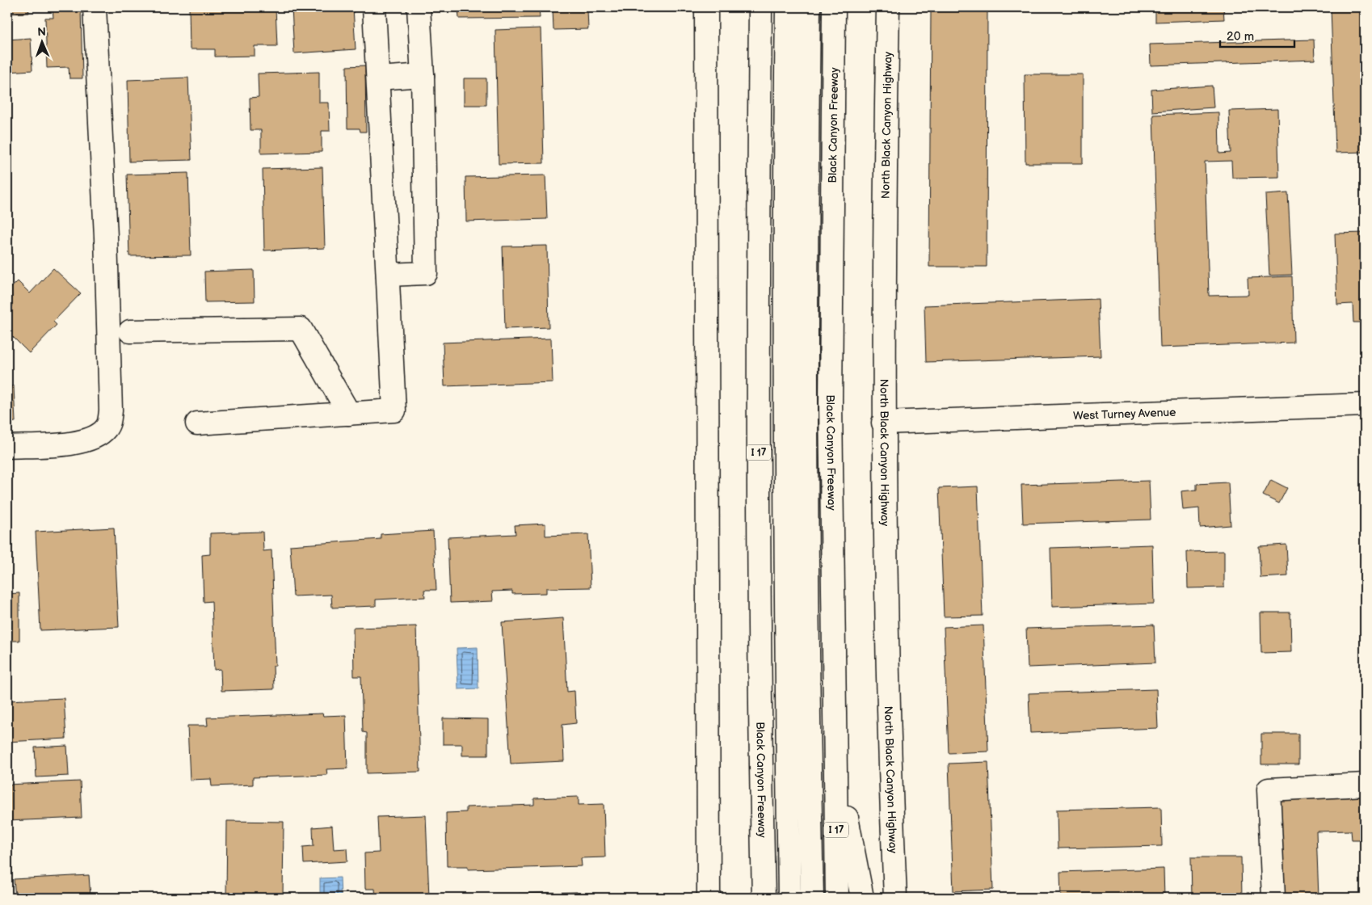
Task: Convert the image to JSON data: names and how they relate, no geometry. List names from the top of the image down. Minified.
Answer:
{"streets":{"main road":["Black Canyon Freeway","North Black Canyon Highway","West Turney Avenue","I 17"]},"crossings":[["North Black Canyon Highway","West Turney Avenue"]],"scale_bar":"20 m","north":"top"}
